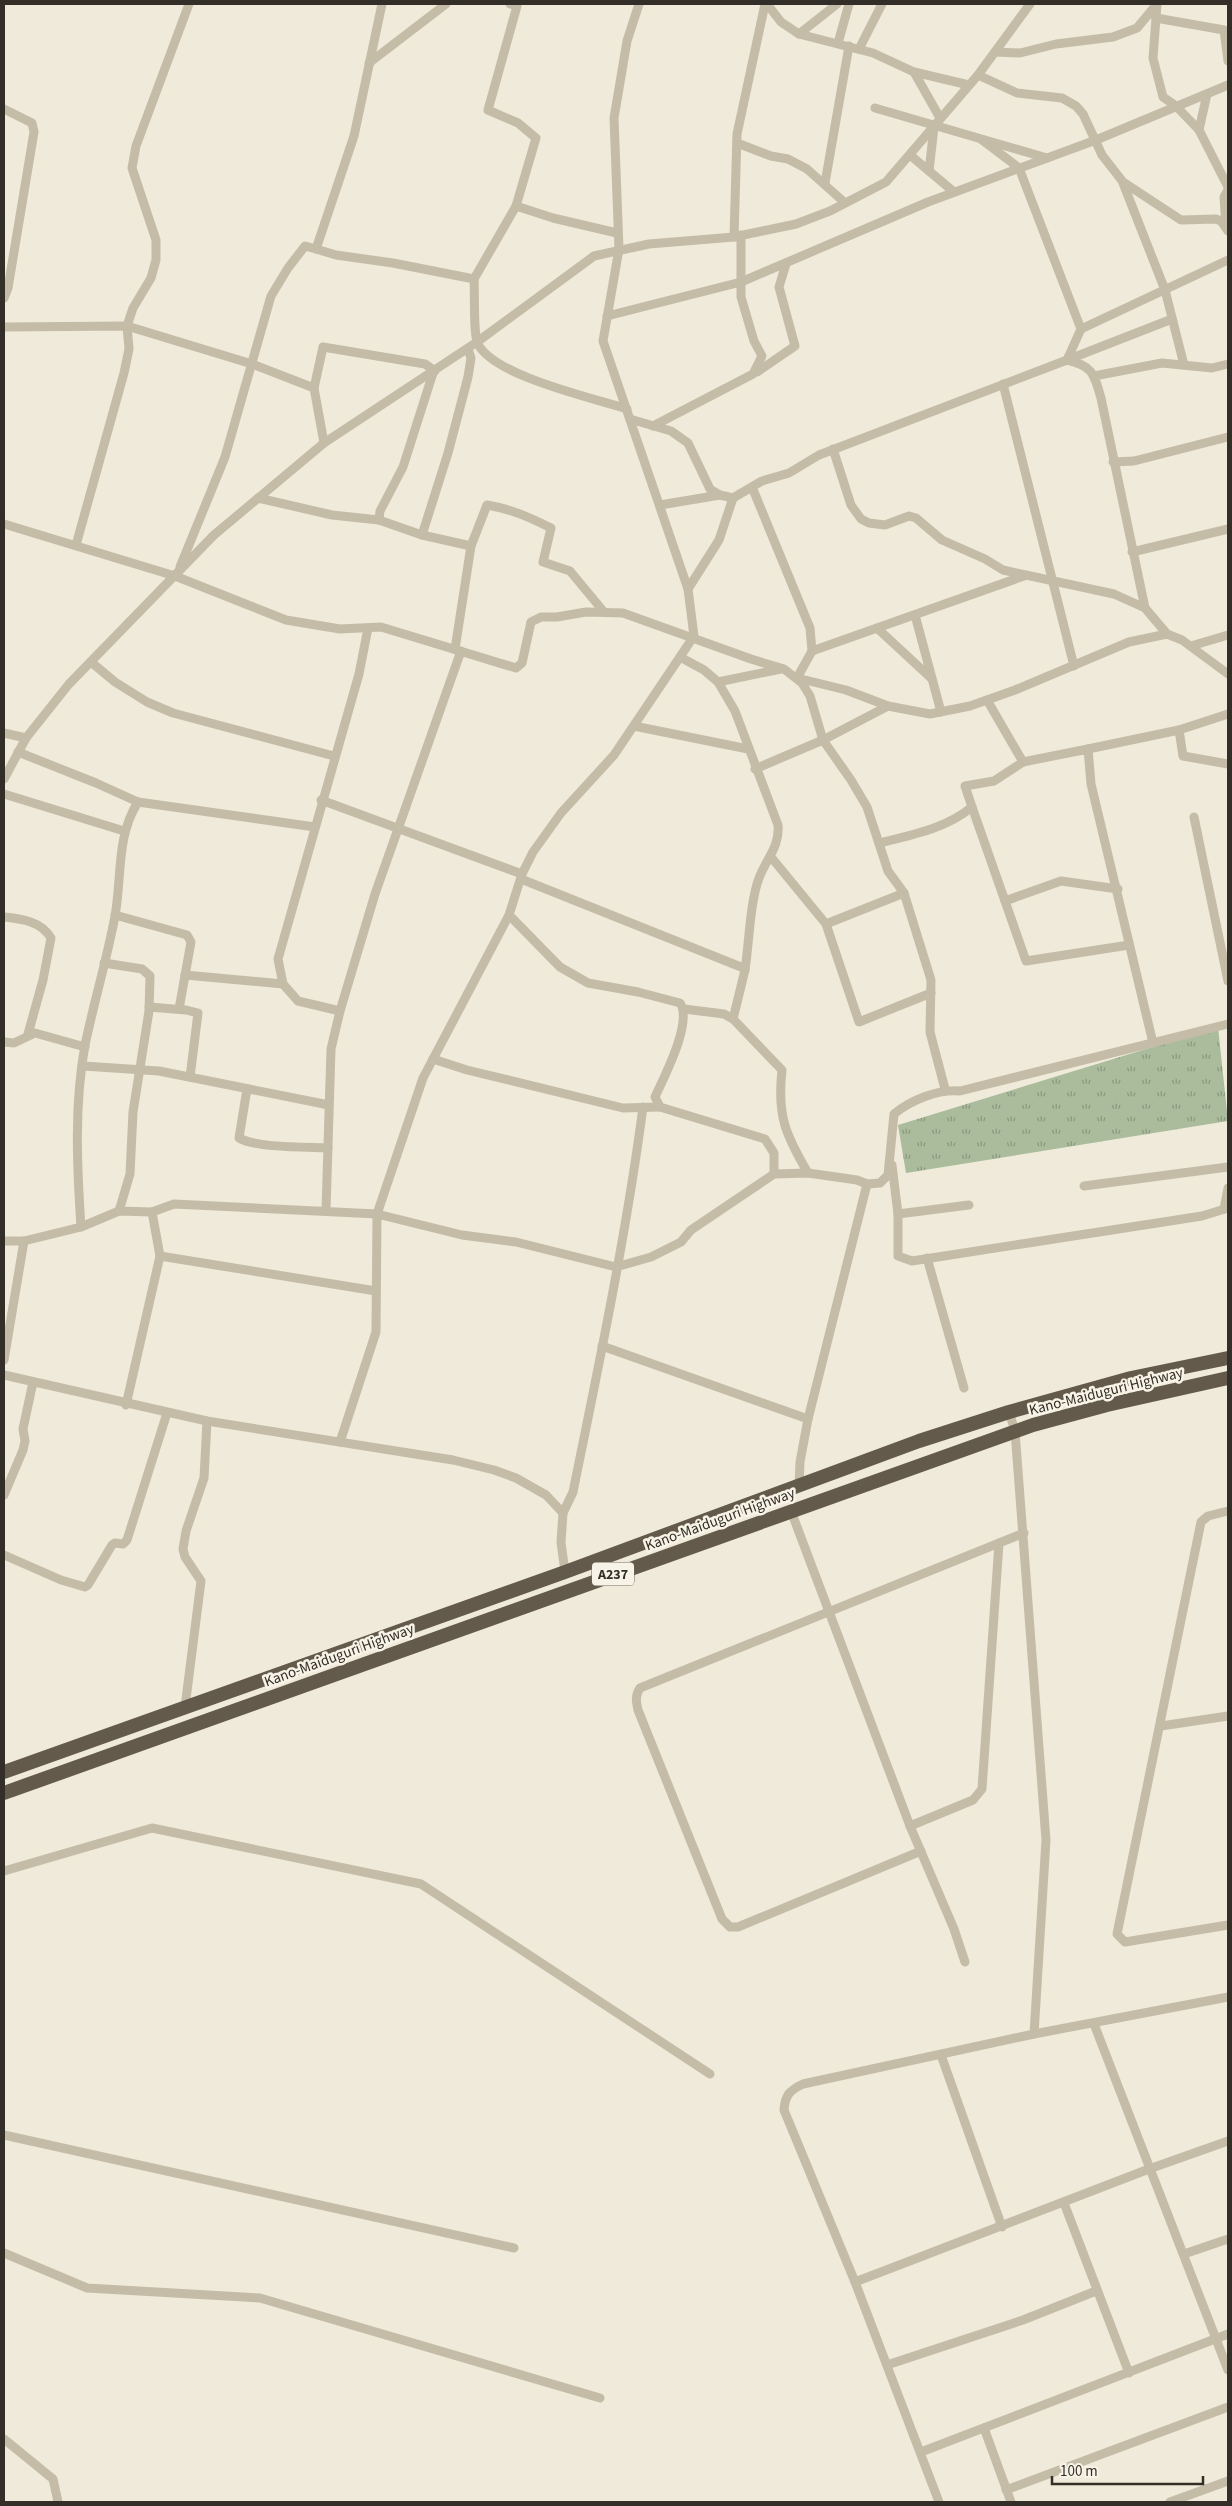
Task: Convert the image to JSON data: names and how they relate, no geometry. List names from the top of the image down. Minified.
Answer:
{"streets":{"highway":["Kano-Maiduguri Highway","A237"]},"scale_bar":"100 m"}
